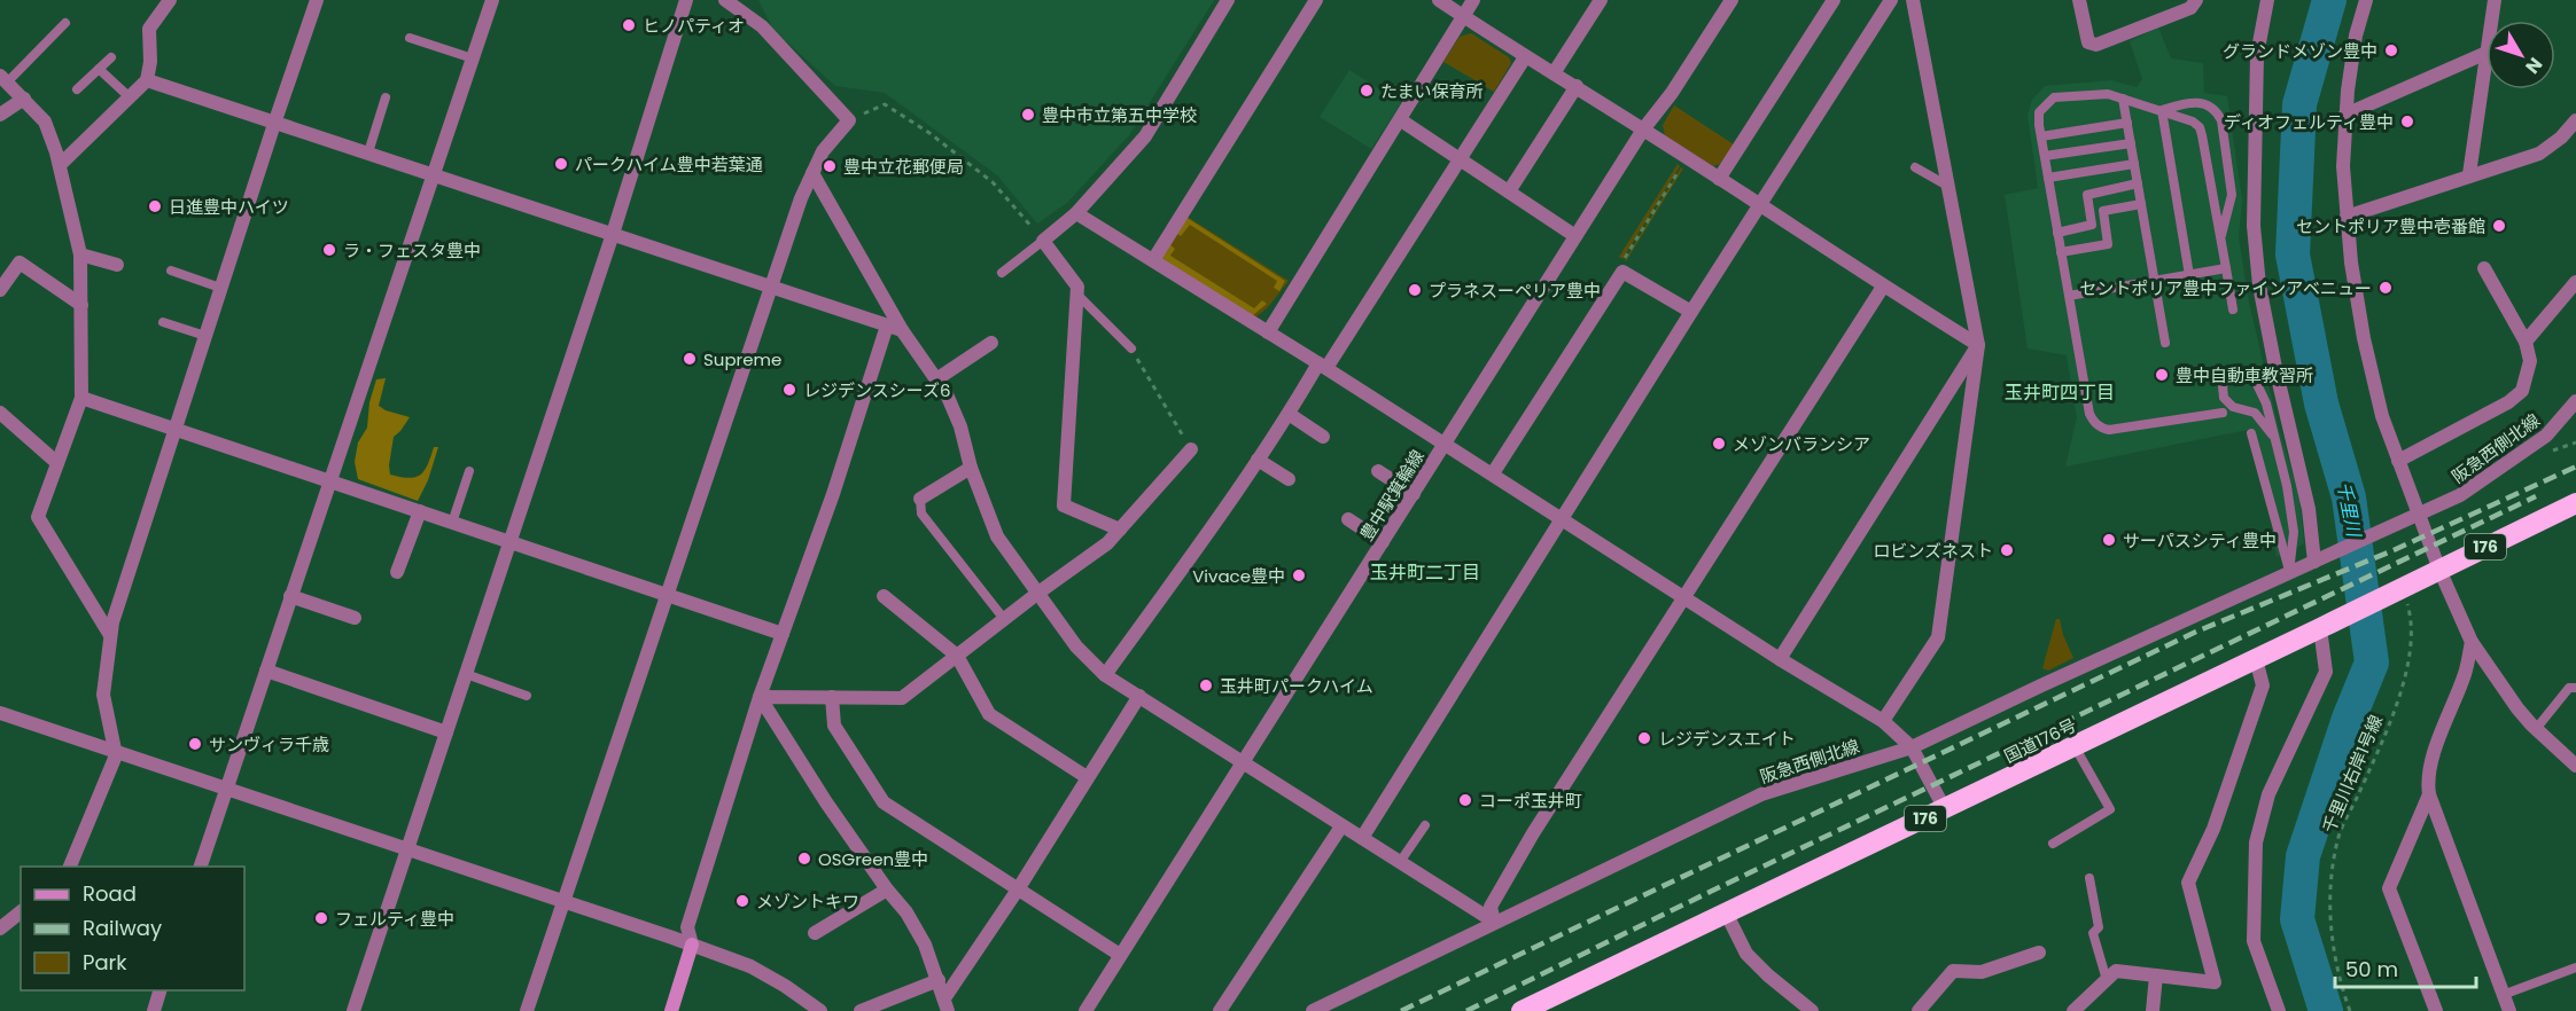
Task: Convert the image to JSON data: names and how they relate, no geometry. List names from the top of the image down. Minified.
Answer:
{"streets":{"highway":["176","国道176号"],"street":["阪急西側北線","豊中駅箕輪線"],"path":["千里川右岸1号線"]},"crossings":[["国道176号","千里川右岸1号線"]],"districts":["玉井町四丁目","玉井町二丁目"],"water":["千里川"],"places":["ヒノパティオ","グランドメゾン豊中","たまい保育所","豊中市立第五中学校","ディオフェルティ豊中","パークハイム豊中若葉通","豊中立花郵便局","日進豊中ハイツ","セントポリア豊中壱番館","ラ・フェスタ豊中","セントポリア豊中ファインアベニュー","プラネスーペリア豊中","Supreme","豊中自動車教習所","レジデンスシーズ6","メゾンバランシア","サーパスシティ豊中","ロビンズネスト","Vivace豊中","玉井町パークハイム","レジデンスエイト","サンヴィラ千歳","コーポ玉井町","OSGreen豊中","メゾントキワ","フェルティ豊中"],"legend":["Road","Railway","Park"],"scale_bar":"50 m","north":"bottom right"}
